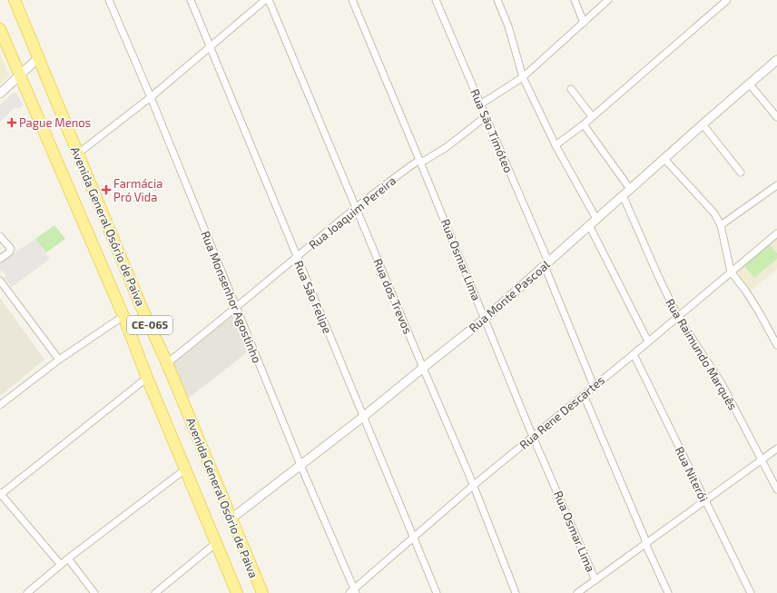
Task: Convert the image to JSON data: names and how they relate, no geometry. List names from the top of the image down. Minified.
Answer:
{"streets":{"main road":["Avenida General Osório de Paiva","CE-065"],"street":["Rua São Timóteo","Rua Joaquim Pereira","Rua Osmar Lima","Rua dos Trevos","Rua Monte Pascoal","Rua Monsenhor Agostinho","Rua São Felipe","Rua Raimundo Marquês","Rua Rene Descartes","Rua Niterói"]},"crossings":[["Rua São Timóteo","Rua Joaquim Pereira"],["Rua São Timóteo","Rua Monte Pascoal"],["Rua São Timóteo","Rua Rene Descartes"],["Rua Joaquim Pereira","Avenida General Osório de Paiva"],["Rua Joaquim Pereira","Rua Osmar Lima"],["Rua Joaquim Pereira","Rua dos Trevos"],["Rua Joaquim Pereira","Rua Monsenhor Agostinho"],["Rua Joaquim Pereira","Rua São Felipe"],["Avenida General Osório de Paiva","Rua Monte Pascoal"],["Rua Osmar Lima","Rua Monte Pascoal"],["Rua Osmar Lima","Rua Rene Descartes"],["Rua dos Trevos","Rua Monte Pascoal"],["Rua dos Trevos","Rua Rene Descartes"],["Rua Monte Pascoal","Rua Monsenhor Agostinho"],["Rua Monte Pascoal","Rua São Felipe"],["Rua Monte Pascoal","Rua Raimundo Marquês"],["Rua Monsenhor Agostinho","Rua Rene Descartes"],["Rua São Felipe","Rua Rene Descartes"],["Rua Raimundo Marquês","Rua Rene Descartes"],["Rua Rene Descartes","Rua Niterói"]],"places":{"health":["Pague Menos","Farmácia Pró Vida"]}}
